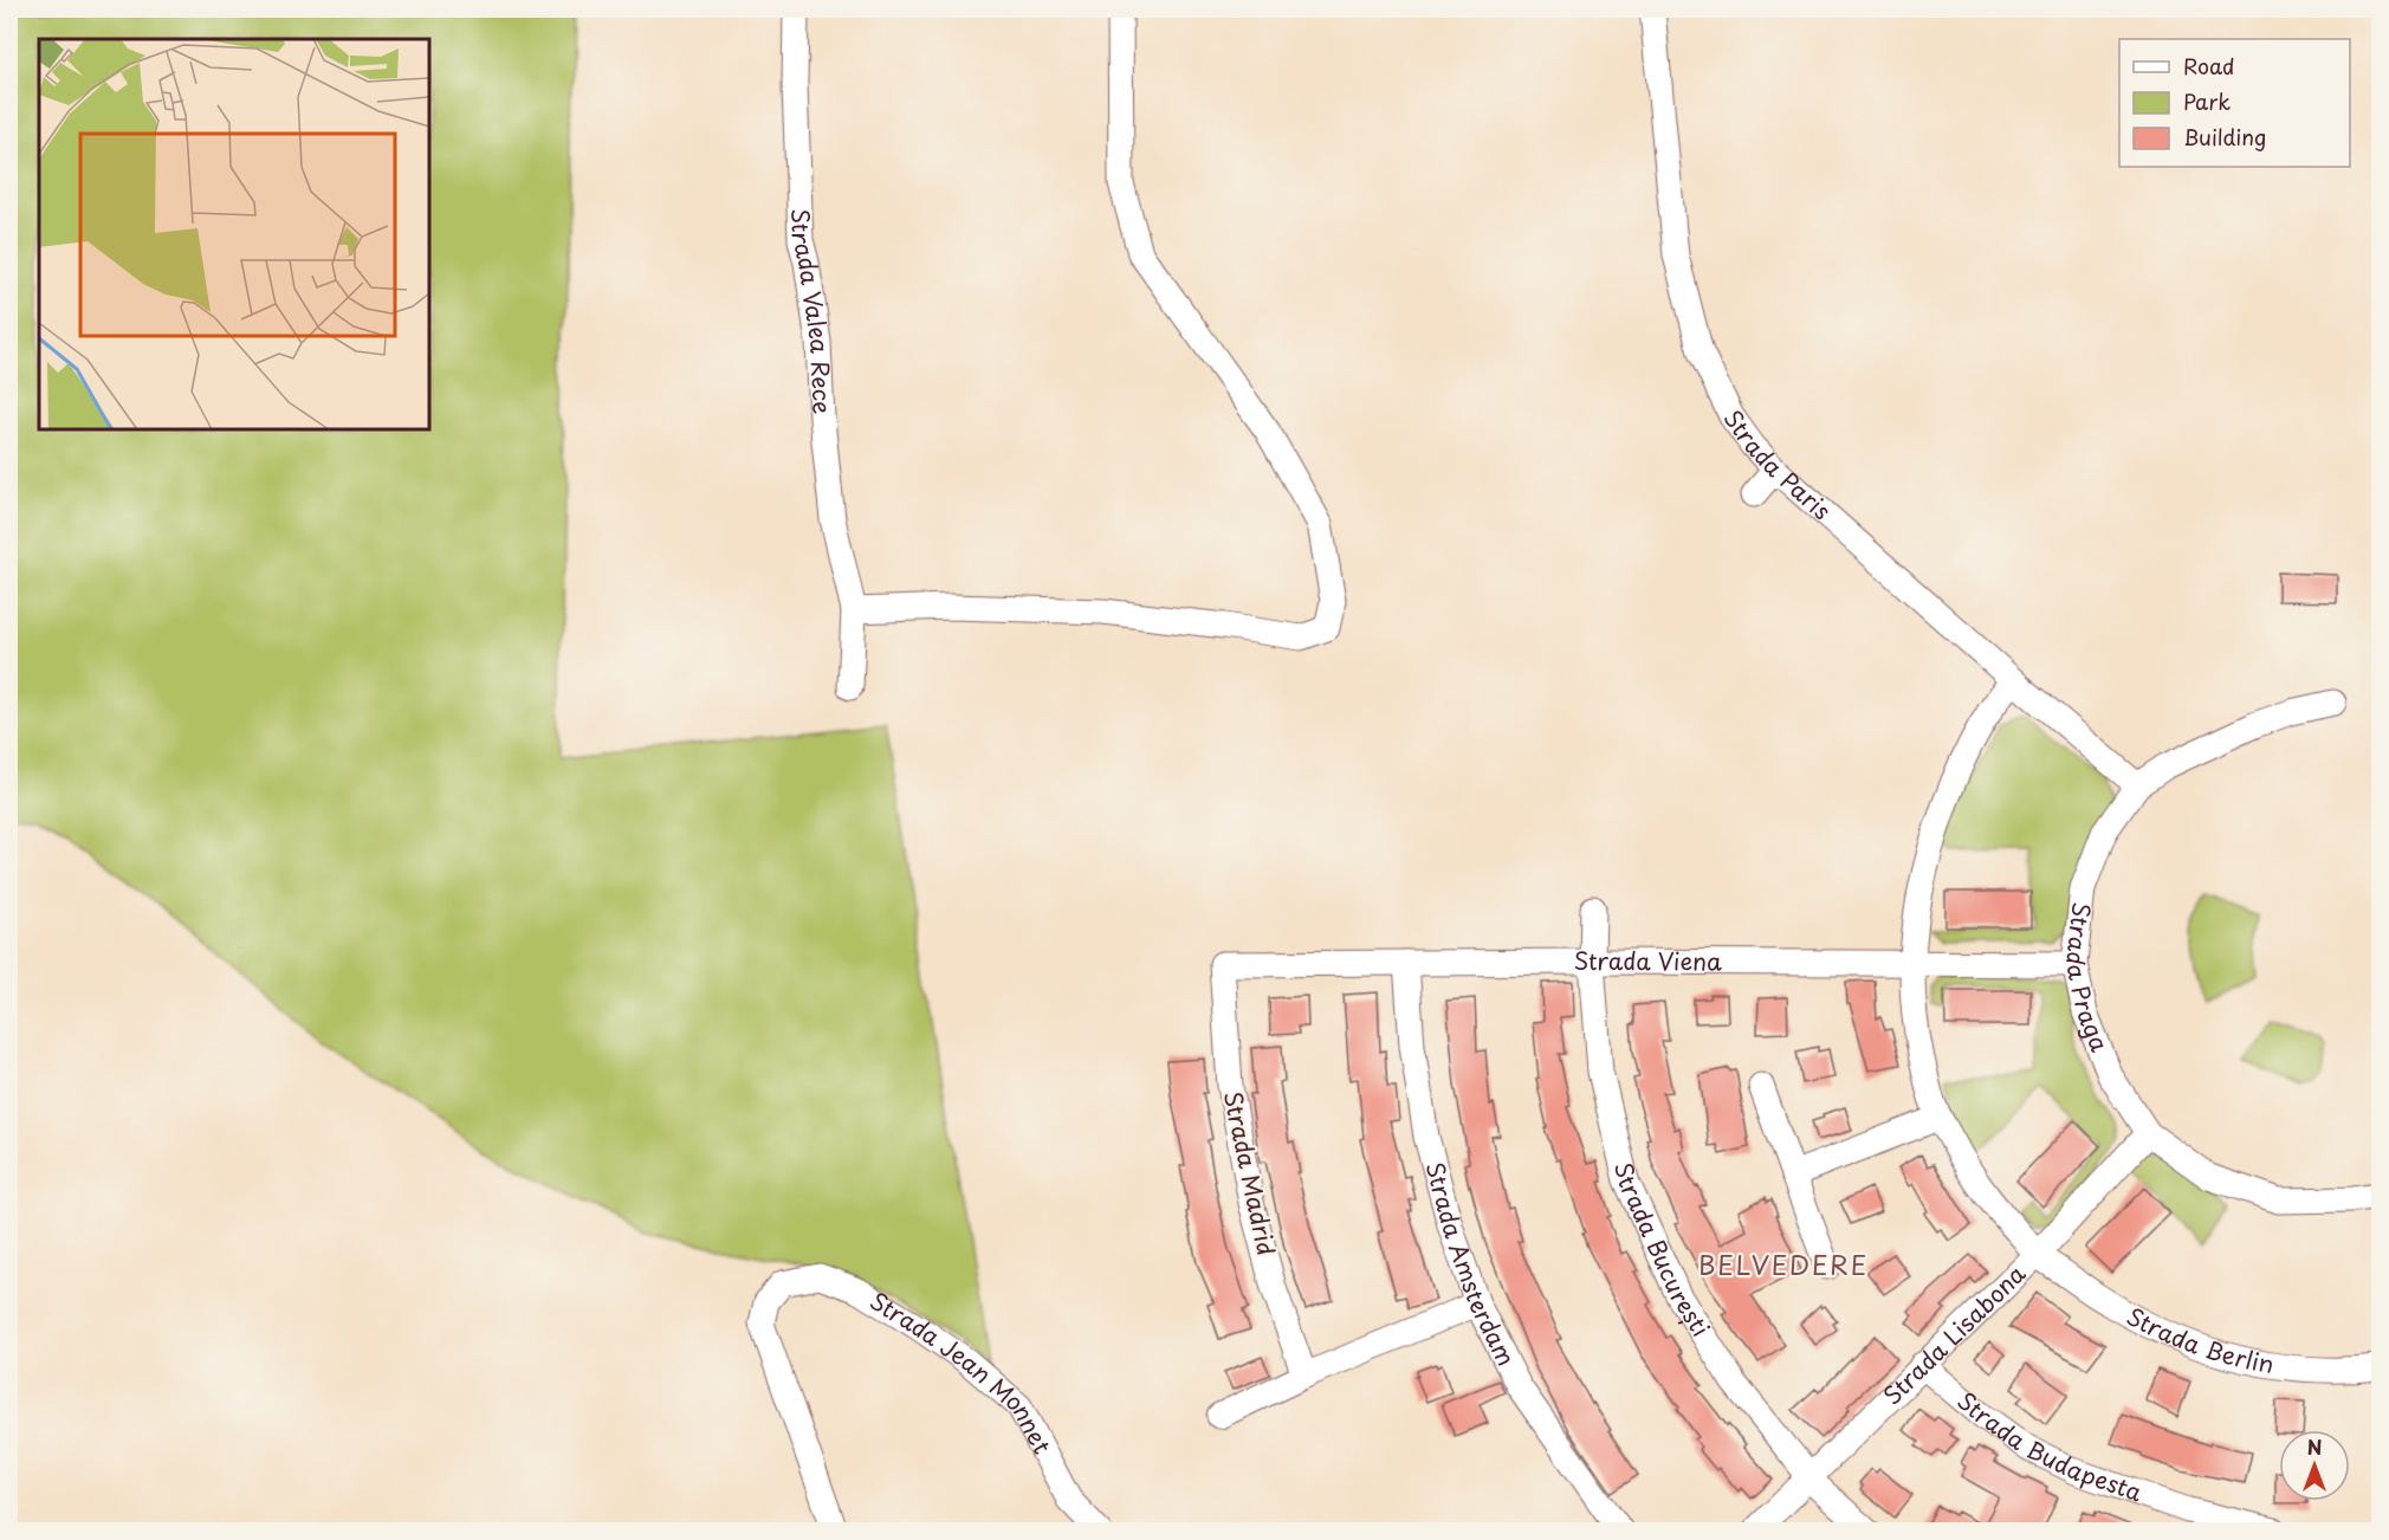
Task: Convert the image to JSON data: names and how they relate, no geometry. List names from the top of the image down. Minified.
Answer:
{"streets":{"street":["Strada Valea Rece","Strada Paris","Strada Viena","Strada Praga","Strada Madrid","Strada București","Strada Amsterdam","Strada Lisabona","Strada Berlin","Strada Jean Monnet","Strada Budapesta"]},"crossings":[["Strada Paris","Strada Praga"],["Strada Viena","Strada Praga"],["Strada Viena","Strada Madrid"],["Strada Viena","Strada București"],["Strada Viena","Strada Amsterdam"],["Strada Viena","Strada Berlin"],["Strada Praga","Strada Lisabona"],["Strada București","Strada Lisabona"],["Strada Lisabona","Strada Berlin"],["Strada Lisabona","Strada Budapesta"]],"districts":["BELVEDERE"],"legend":["Road","Park","Building"],"north":"top"}
